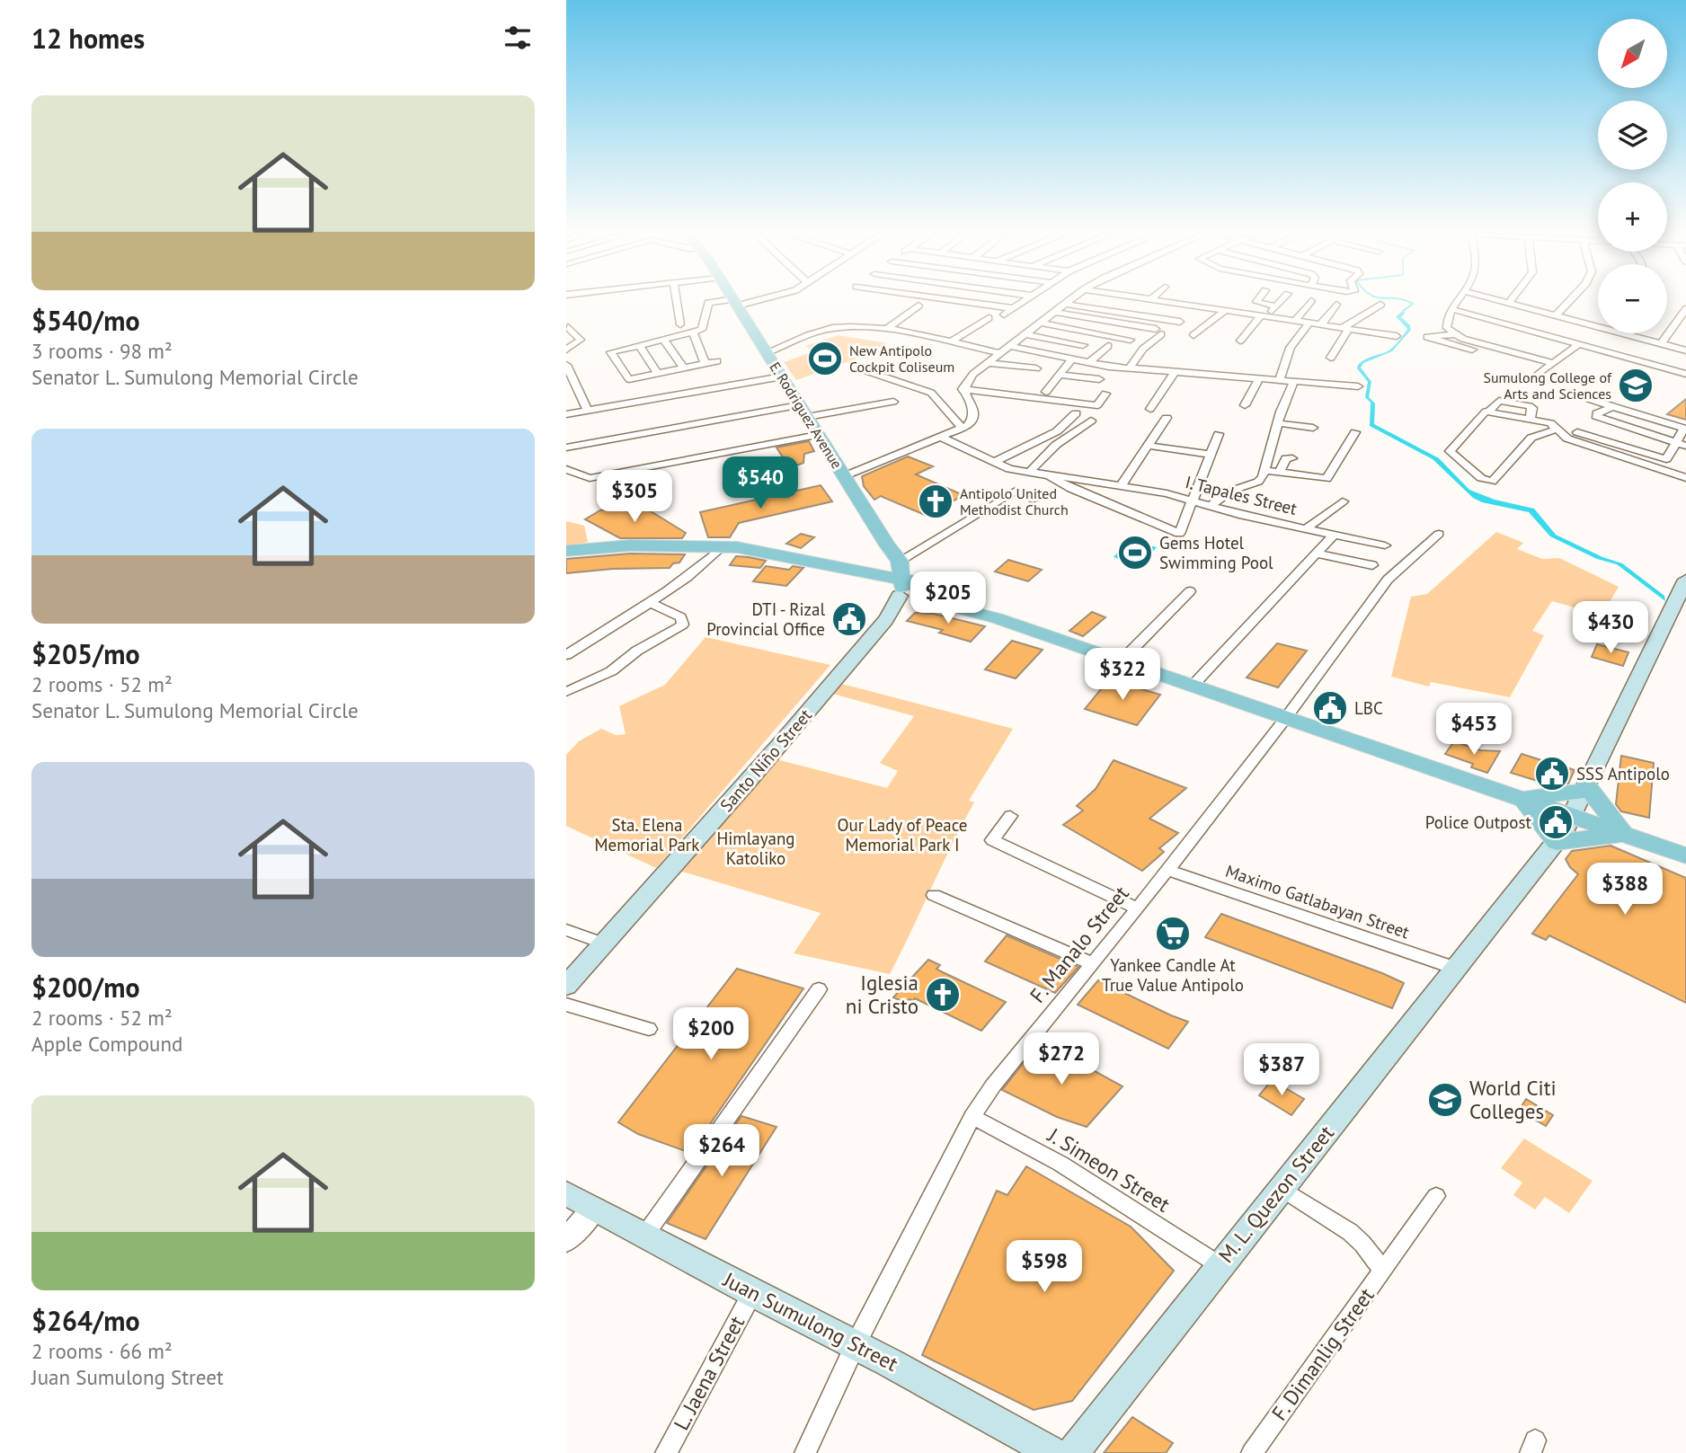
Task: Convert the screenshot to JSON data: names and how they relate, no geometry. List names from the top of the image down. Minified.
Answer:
{"streets":{"main road":["E. Rodriguez Avenue","Santo Niño Street","M. L. Quezon Street","Juan Sumulong Street"],"street":["I. Tapales Street","Maximo Gatlabayan Street","F. Manalo Street","J. Simeon Street","F. Dimanlig Street","L. Jaena Street"]},"crossings":[["E. Rodriguez Avenue","Santo Niño Street"],["Maximo Gatlabayan Street","F. Manalo Street"],["Maximo Gatlabayan Street","M. L. Quezon Street"],["F. Manalo Street","J. Simeon Street"],["F. Manalo Street","Juan Sumulong Street"],["J. Simeon Street","M. L. Quezon Street"],["M. L. Quezon Street","F. Dimanlig Street"],["Juan Sumulong Street","L. Jaena Street"]],"parks":["Sta. Elena Memorial Park","Our Lady of Peace Memorial Park I","Himlayang Katoliko"],"places":{"sports":["New Antipolo Cockpit Coliseum","Gems Hotel Swimming Pool"],"school or university":["Sumulong College of Arts and Sciences","World Citi Colleges"],"church":["Antipolo United Methodist Church","Iglesia ni Cristo"],"public building":["DTI - Rizal Provincial Office","LBC","SSS Antipolo","Police Outpost"],"supermarket":["Yankee Candle At True Value Antipolo"]},"north":"bottom left","page":{"heading":"12 homes","map_buttons":["+","−"],"list":[{"name":"$540/mo","note":"3 rooms · 98 m² · Senator L. Sumulong Memorial Circle"},{"name":"$205/mo","note":"2 rooms · 52 m² · Senator L. Sumulong Memorial Circle"},{"name":"$200/mo","note":"2 rooms · 52 m² · Apple Compound"},{"name":"$264/mo","note":"2 rooms · 66 m² · Juan Sumulong Street"}],"price":["$540","$305","$205","$430","$322","$453","$388","$200","$272","$387","$264","$598"]}}
